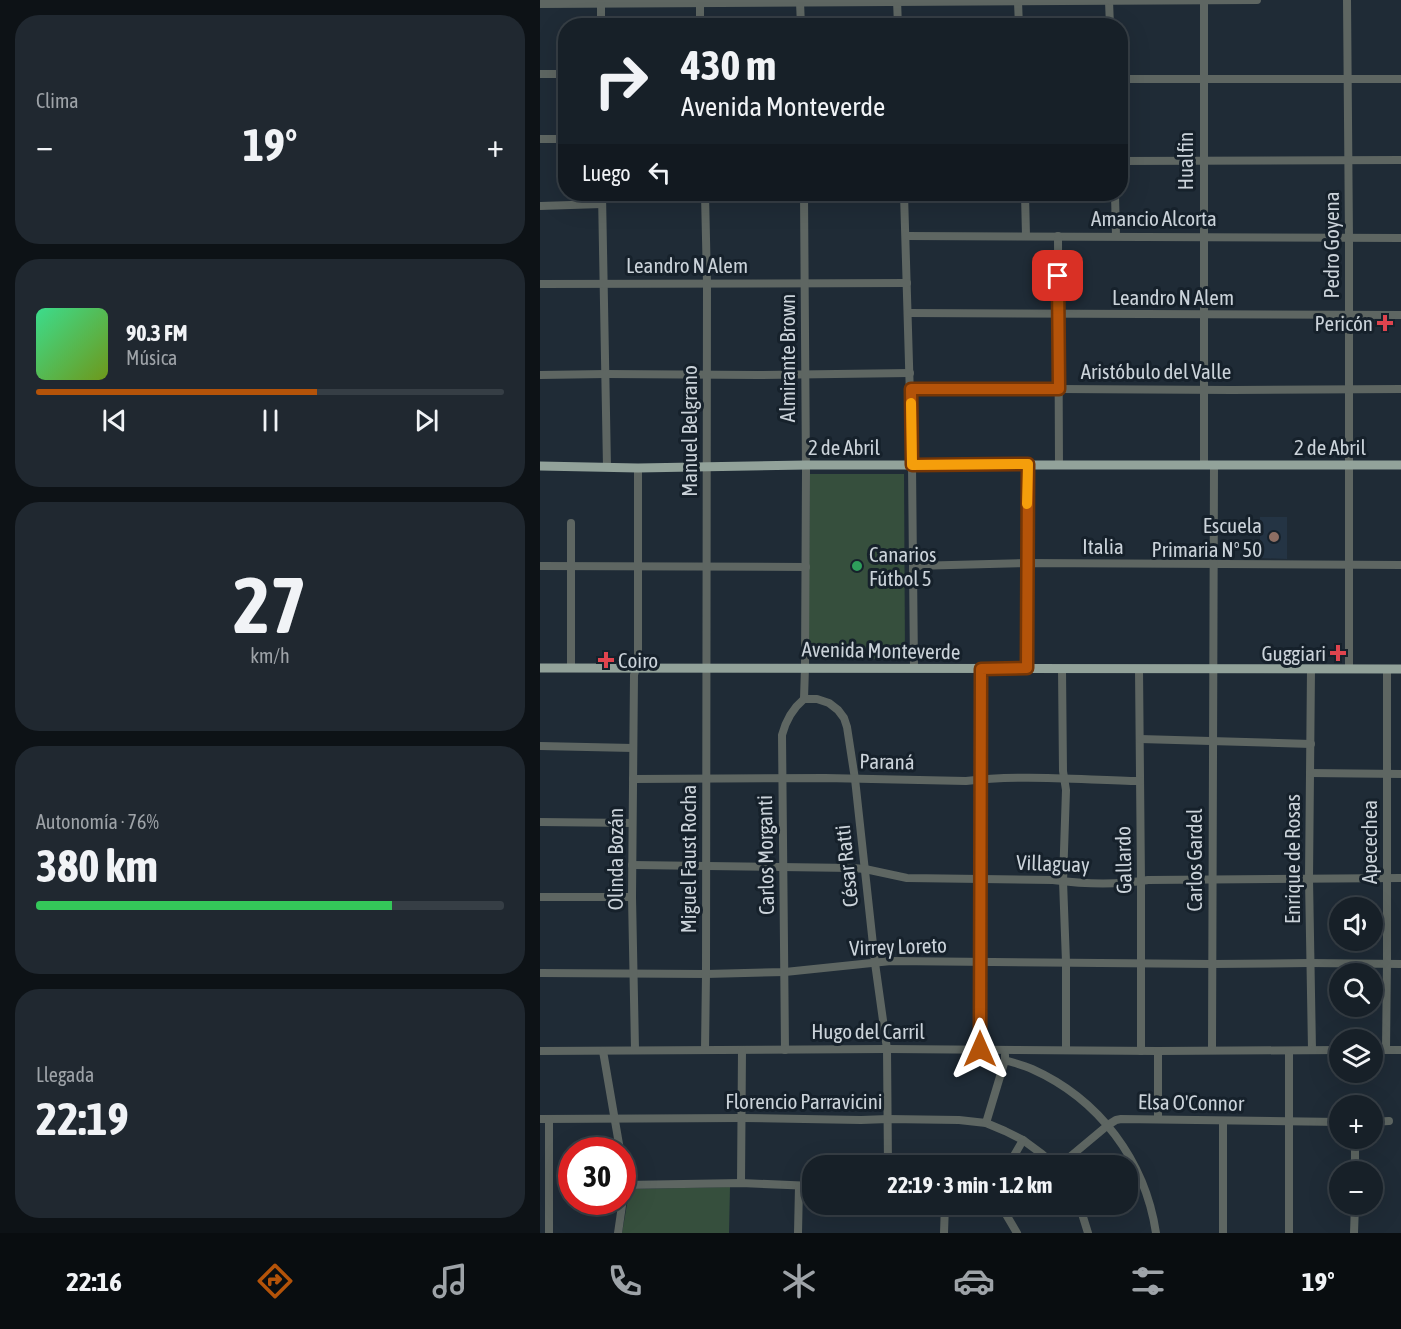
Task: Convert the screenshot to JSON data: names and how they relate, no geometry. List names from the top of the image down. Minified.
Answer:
{"streets":{"main road":["2 de Abril","Avenida Monteverde"],"street":["Hualfin","Amancio Alcorta","Pedro Goyena","Leandro N Alem","Almirante Brown","Aristóbulo del Valle","Manuel Belgrano","Italia","Paraná","Apecechea","Carlos Morganti","Olinda Bozán","Miguel Faust Rocha","Enrique de Rosas","Gallardo","Carlos Gardel","Villaguay","César Ratti","Virrey Loreto","Hugo del Carril","Florencio Parravicini","Elsa O'Connor"]},"crossings":[["Hualfin","Amancio Alcorta"],["Hualfin","Leandro N Alem"],["Hualfin","Aristóbulo del Valle"],["Hualfin","2 de Abril"],["Amancio Alcorta","Pedro Goyena"],["Pedro Goyena","Leandro N Alem"],["Pedro Goyena","Aristóbulo del Valle"],["Pedro Goyena","2 de Abril"],["Pedro Goyena","Italia"],["Pedro Goyena","Avenida Monteverde"],["Leandro N Alem","Almirante Brown"],["Leandro N Alem","Manuel Belgrano"],["Almirante Brown","2 de Abril"],["Almirante Brown","Avenida Monteverde"],["Manuel Belgrano","2 de Abril"],["Manuel Belgrano","Avenida Monteverde"],["Manuel Belgrano","Miguel Faust Rocha"],["2 de Abril","Olinda Bozán"],["Avenida Monteverde","Apecechea"],["Avenida Monteverde","Olinda Bozán"],["Avenida Monteverde","Miguel Faust Rocha"],["Avenida Monteverde","Enrique de Rosas"],["Avenida Monteverde","Gallardo"],["Avenida Monteverde","Carlos Gardel"],["Paraná","Carlos Morganti"],["Paraná","Olinda Bozán"],["Paraná","Miguel Faust Rocha"],["Paraná","Gallardo"],["Paraná","César Ratti"],["Apecechea","Villaguay"],["Apecechea","Virrey Loreto"],["Carlos Morganti","Villaguay"],["Carlos Morganti","César Ratti"],["Carlos Morganti","Virrey Loreto"],["Carlos Morganti","Hugo del Carril"],["Olinda Bozán","Villaguay"],["Olinda Bozán","Virrey Loreto"],["Olinda Bozán","Hugo del Carril"],["Miguel Faust Rocha","Villaguay"],["Miguel Faust Rocha","Virrey Loreto"],["Miguel Faust Rocha","Hugo del Carril"],["Enrique de Rosas","Villaguay"],["Enrique de Rosas","Virrey Loreto"],["Enrique de Rosas","Hugo del Carril"],["Gallardo","Villaguay"],["Gallardo","Virrey Loreto"],["Gallardo","Hugo del Carril"],["Carlos Gardel","Villaguay"],["Carlos Gardel","Virrey Loreto"],["Carlos Gardel","Hugo del Carril"],["Villaguay","César Ratti"],["César Ratti","Virrey Loreto"],["César Ratti","Hugo del Carril"],["César Ratti","Florencio Parravicini"]],"places":{"health":["Pericón","Guggiari","Coiro"],"other":["Escuela Primaria Nº 50","Canarios Fútbol 5"]},"page":{"tile":["Clima",["27","km/h"],["Autonomía · 76%","380 km"],["Llegada","22:19"]],"turn":["430 m","Avenida Monteverde"],"heat":["−","19°","+"],"then":"Luego","song":["90.3 FM","Música"],"map_buttons":["+","−"],"limit":"30","trip":"22:19 · 3 min · 1.2 km","tabs":["22:16","19°"]}}
